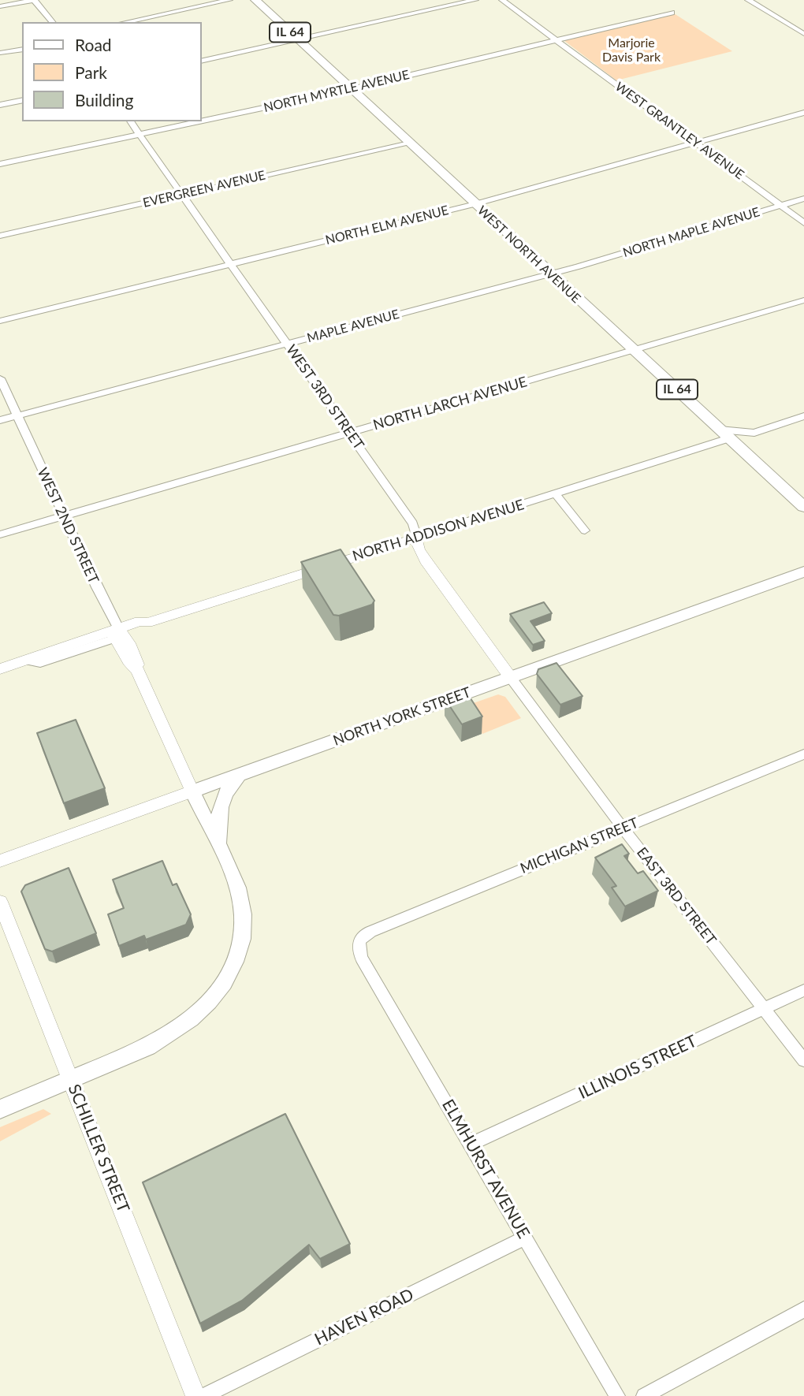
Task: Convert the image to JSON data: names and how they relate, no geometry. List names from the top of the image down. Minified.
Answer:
{"streets":{"main road":["IL 64","WEST NORTH AVENUE","NORTH YORK STREET"],"street":["NORTH MYRTLE AVENUE","WEST GRANTLEY AVENUE","EVERGREEN AVENUE","NORTH ELM AVENUE","NORTH MAPLE AVENUE","MAPLE AVENUE","WEST 3RD STREET","NORTH LARCH AVENUE","WEST 2ND STREET","NORTH ADDISON AVENUE","MICHIGAN STREET","EAST 3RD STREET","ILLINOIS STREET","SCHILLER STREET","ELMHURST AVENUE","HAVEN ROAD"]},"crossings":[["NORTH MYRTLE AVENUE","WEST GRANTLEY AVENUE"],["NORTH MYRTLE AVENUE","WEST NORTH AVENUE"],["NORTH MYRTLE AVENUE","WEST 3RD STREET"],["WEST GRANTLEY AVENUE","NORTH ELM AVENUE"],["WEST GRANTLEY AVENUE","NORTH MAPLE AVENUE"],["EVERGREEN AVENUE","WEST NORTH AVENUE"],["EVERGREEN AVENUE","WEST 3RD STREET"],["NORTH ELM AVENUE","WEST NORTH AVENUE"],["NORTH ELM AVENUE","WEST 3RD STREET"],["NORTH MAPLE AVENUE","MAPLE AVENUE"],["WEST NORTH AVENUE","MAPLE AVENUE"],["WEST NORTH AVENUE","NORTH LARCH AVENUE"],["WEST NORTH AVENUE","NORTH ADDISON AVENUE"],["MAPLE AVENUE","WEST 3RD STREET"],["MAPLE AVENUE","WEST 2ND STREET"],["WEST 3RD STREET","NORTH LARCH AVENUE"],["WEST 3RD STREET","NORTH ADDISON AVENUE"],["WEST 3RD STREET","NORTH YORK STREET"],["WEST 3RD STREET","EAST 3RD STREET"],["NORTH LARCH AVENUE","WEST 2ND STREET"],["WEST 2ND STREET","NORTH ADDISON AVENUE"],["WEST 2ND STREET","NORTH YORK STREET"],["NORTH YORK STREET","EAST 3RD STREET"],["MICHIGAN STREET","EAST 3RD STREET"],["MICHIGAN STREET","ELMHURST AVENUE"],["EAST 3RD STREET","ILLINOIS STREET"],["ILLINOIS STREET","ELMHURST AVENUE"],["ELMHURST AVENUE","HAVEN ROAD"]],"parks":["Marjorie Davis Park"],"legend":["Road","Park","Building"]}
